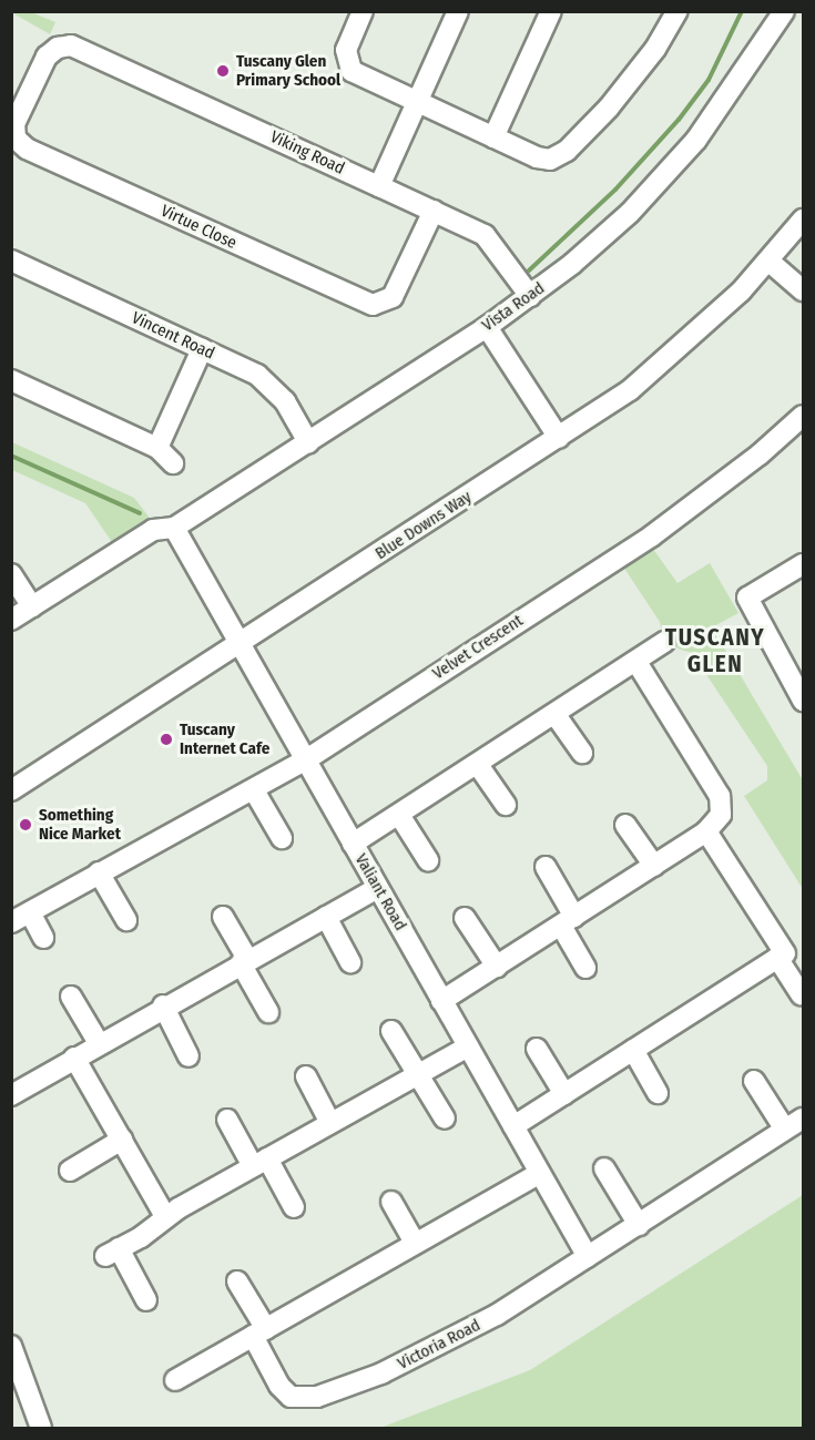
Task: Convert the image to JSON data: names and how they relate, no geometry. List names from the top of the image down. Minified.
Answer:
{"streets":{"street":["Viking Road","Virtue Close","Vista Road","Vincent Road","Blue Downs Way","Velvet Crescent","Valiant Road","Victoria Road"]},"crossings":[["Viking Road","Virtue Close"],["Viking Road","Vista Road"],["Vista Road","Vincent Road"],["Vista Road","Valiant Road"],["Blue Downs Way","Valiant Road"],["Velvet Crescent","Valiant Road"],["Valiant Road","Victoria Road"]],"districts":["TUSCANY GLEN"],"places":["Tuscany Glen Primary School","Tuscany Internet Cafe","Something Nice Market"]}
